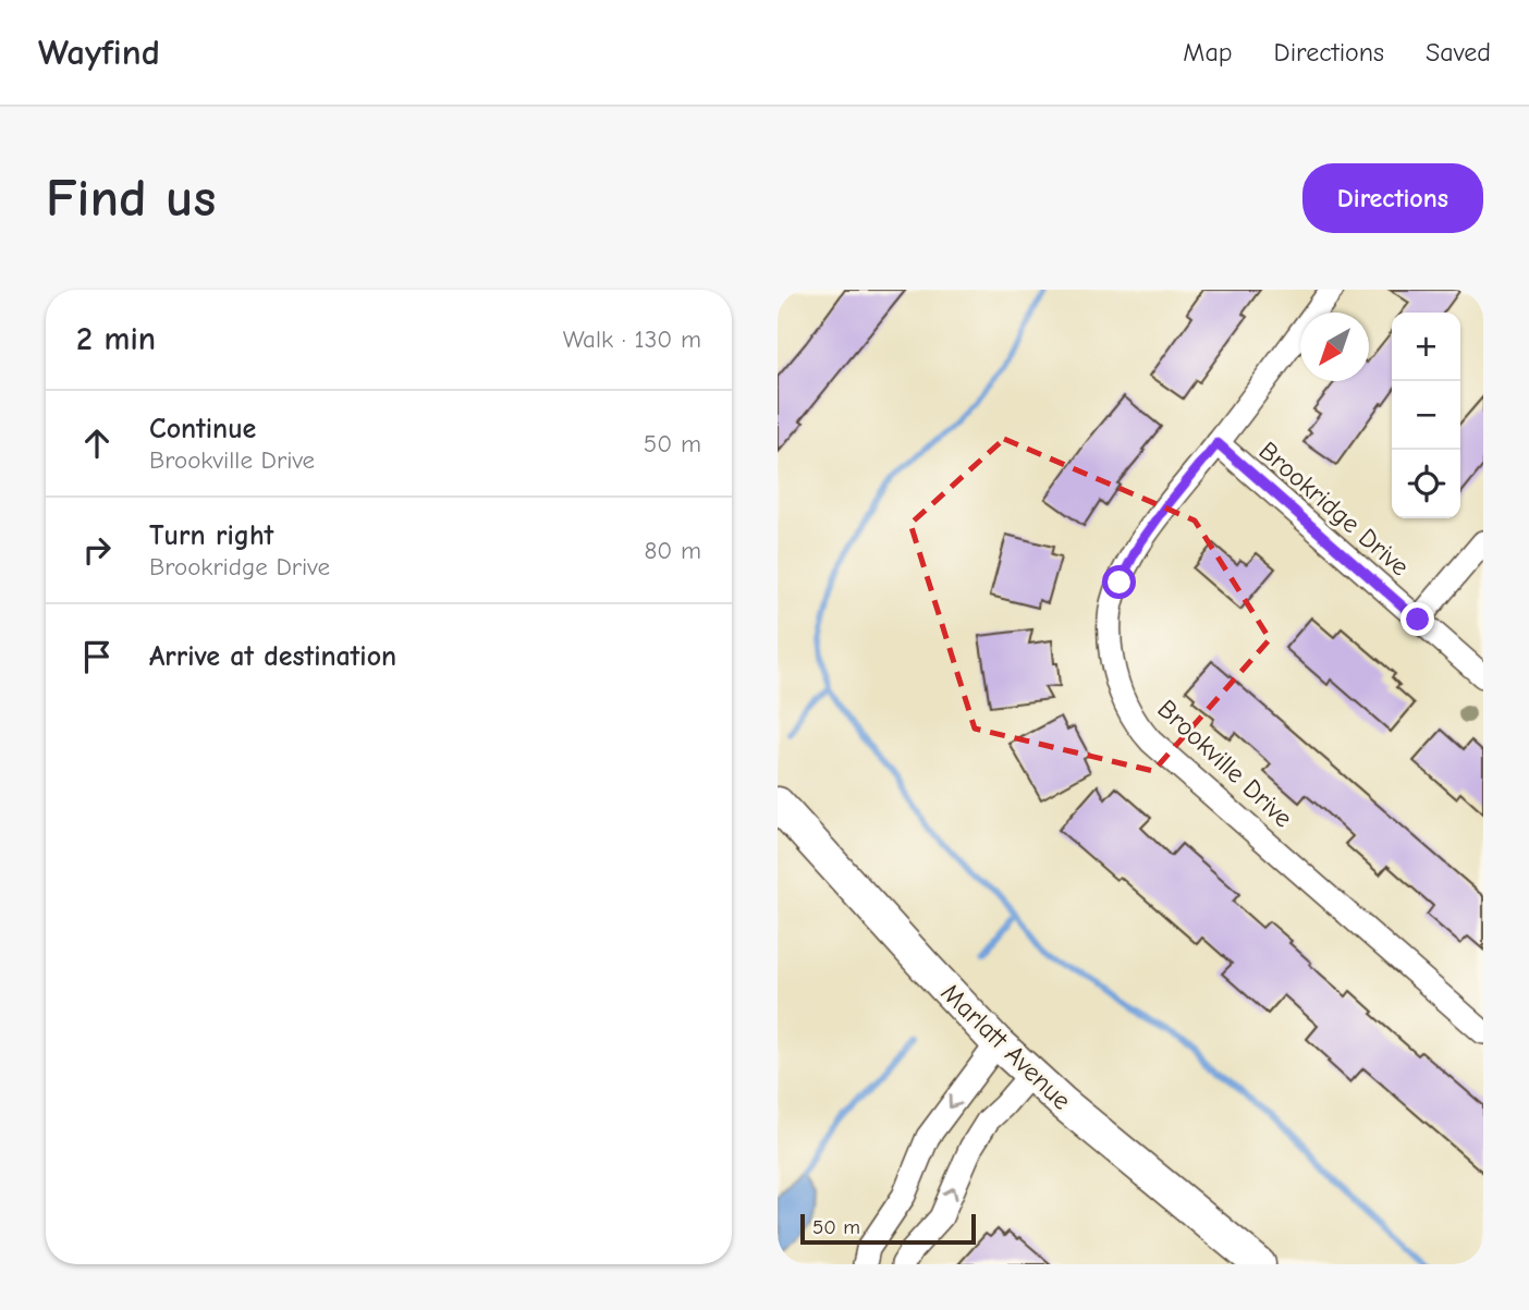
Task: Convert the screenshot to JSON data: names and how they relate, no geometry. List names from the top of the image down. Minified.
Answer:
{"streets":{"street":["Brookridge Drive","Brookville Drive","Marlatt Avenue"]},"crossings":[["Brookridge Drive","Brookville Drive"]],"scale_bar":"50 m","north":"bottom left","page":{"header":"Wayfind","nav":["Map","Directions","Saved"],"buttons":"Directions","title":"Find us","heading":["2 min","Walk · 130 m"],"map_buttons":["+","−"],"list":[["Continue","Brookville Drive","50 m"],["Turn right","Brookridge Drive","80 m"],"Arrive at destination"],"scale":"50 m"}}
